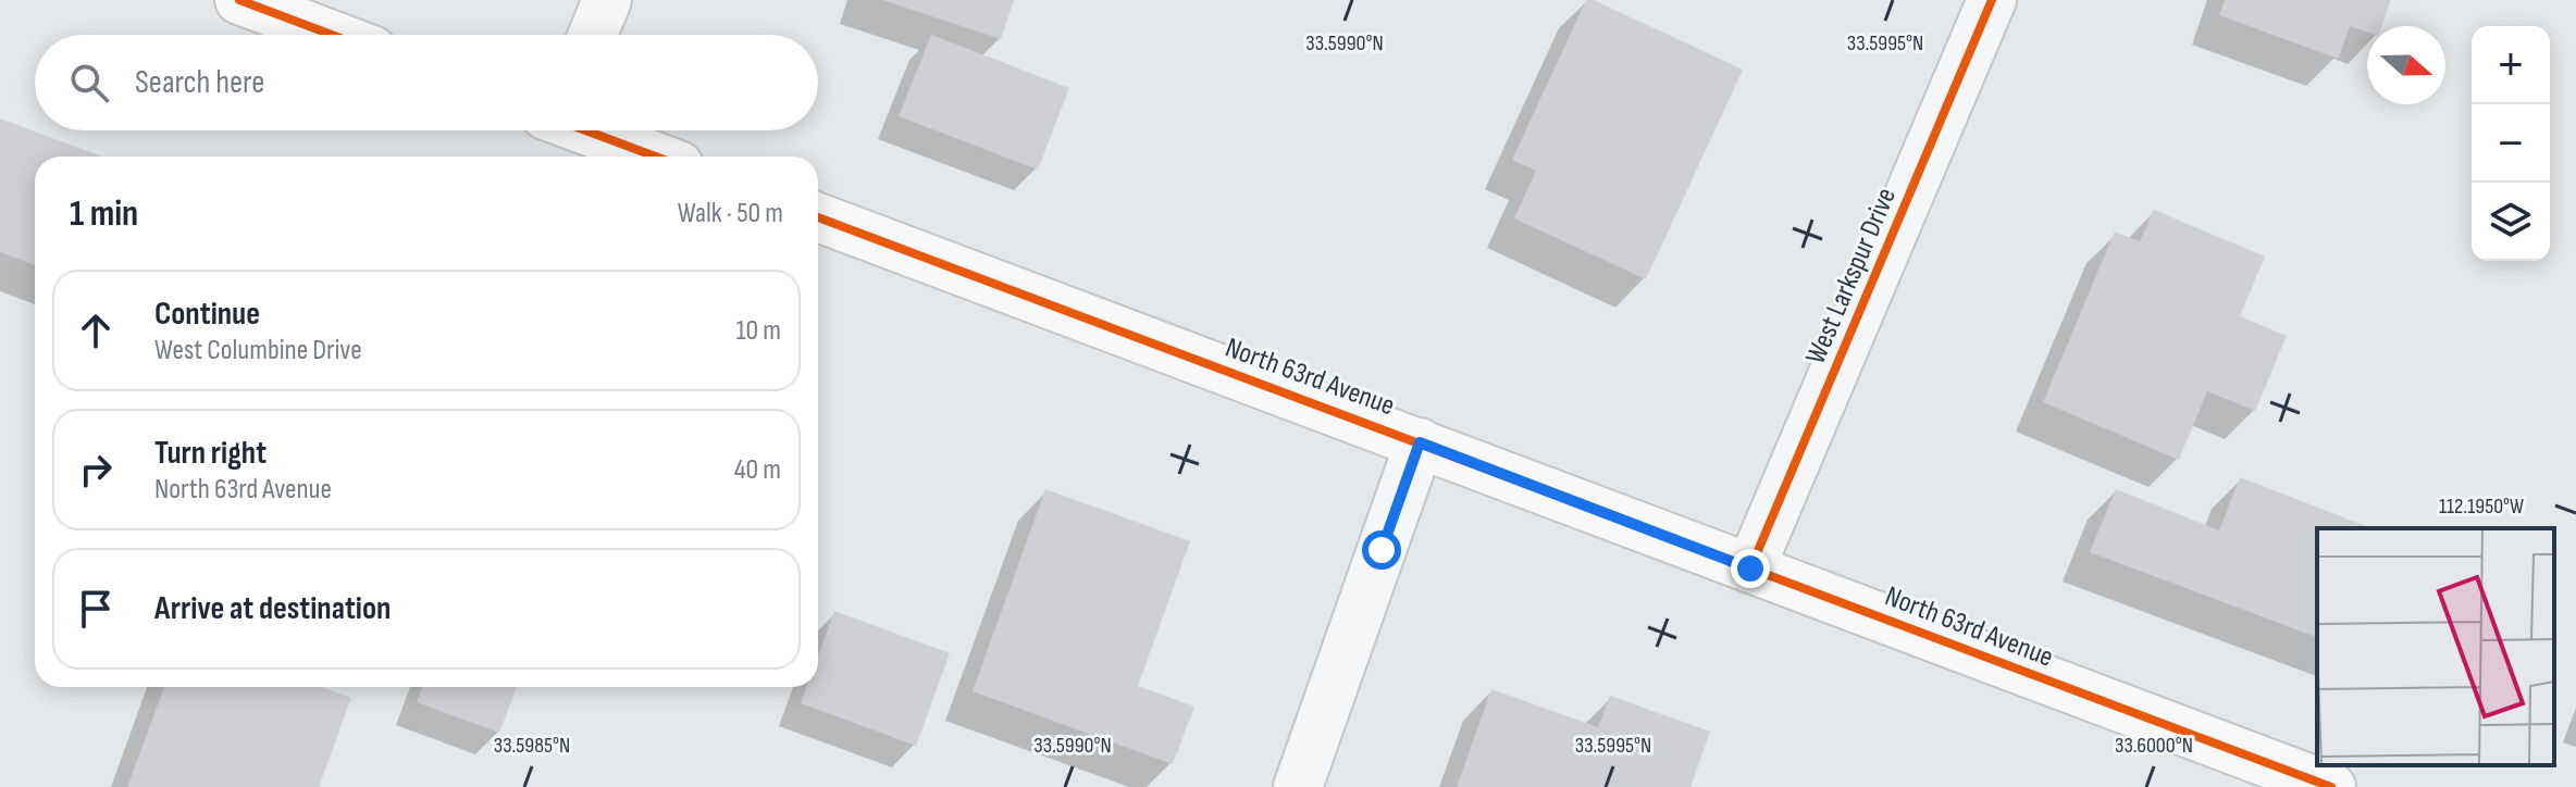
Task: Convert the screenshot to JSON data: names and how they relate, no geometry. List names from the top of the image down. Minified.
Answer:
{"streets":{"street":["West Larkspur Drive","North 63rd Avenue"]},"crossings":[["West Larkspur Drive","North 63rd Avenue"]],"north":"right","page":{"map_buttons":["+","−"],"search":"Search here","heading":["1 min","Walk · 50 m"],"list":[["Continue","West Columbine Drive","10 m"],["Turn right","North 63rd Avenue","40 m"],"Arrive at destination"]},"coordinates":["33.5990°N","33.5995°N","112.1950°W","33.5985°N","33.6000°N"]}
